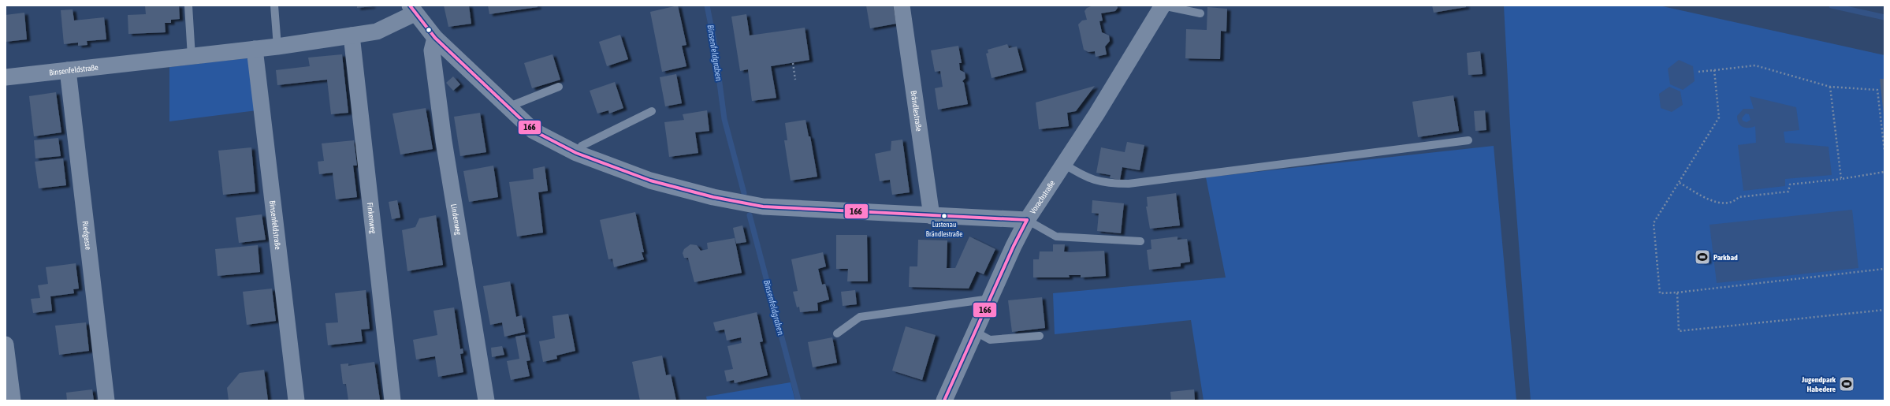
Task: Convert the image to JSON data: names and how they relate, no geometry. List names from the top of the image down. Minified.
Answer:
{"streets":{"street":["Binsenfeldstraße","Brändlestraße","Vorachstraße","Finkenweg","Lindenweg","Riedgasse"]},"crossings":[["Binsenfeldstraße","Finkenweg"],["Binsenfeldstraße","Riedgasse"]],"water":["Binsenfeldgraben"],"places":{"other":["Lustenau Brändlestraße"],"sports":["Parkbad","Jugendpark Habedere"]},"lines":["transit line 166"]}
